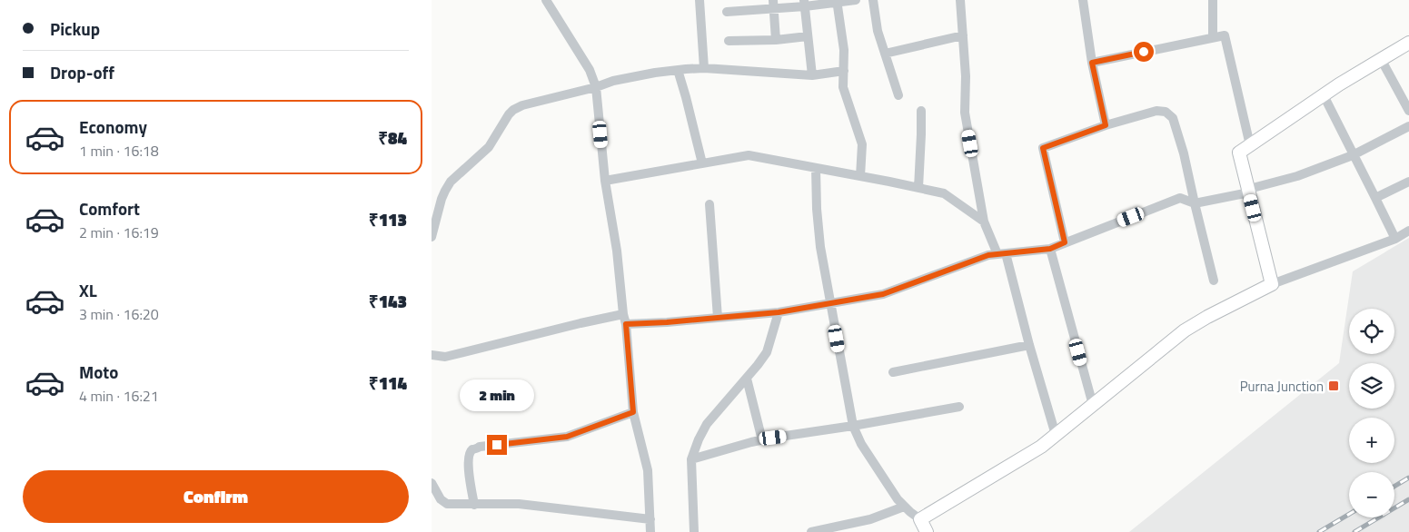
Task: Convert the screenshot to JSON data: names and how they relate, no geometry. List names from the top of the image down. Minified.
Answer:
{"places":{"transit":["Purna Junction"]},"page":{"banner":["Pickup","Drop-off"],"list":[{"name":"Economy","note":"1 min · 16:18","value":"₹84"},{"name":"Comfort","note":"2 min · 16:19","value":"₹113"},{"name":"XL","note":"3 min · 16:20","value":"₹143"},{"name":"Moto","note":"4 min · 16:21","value":"₹114"}],"map_buttons":["+","−"],"bubble":"2 min","buttons":"Confirm"}}
